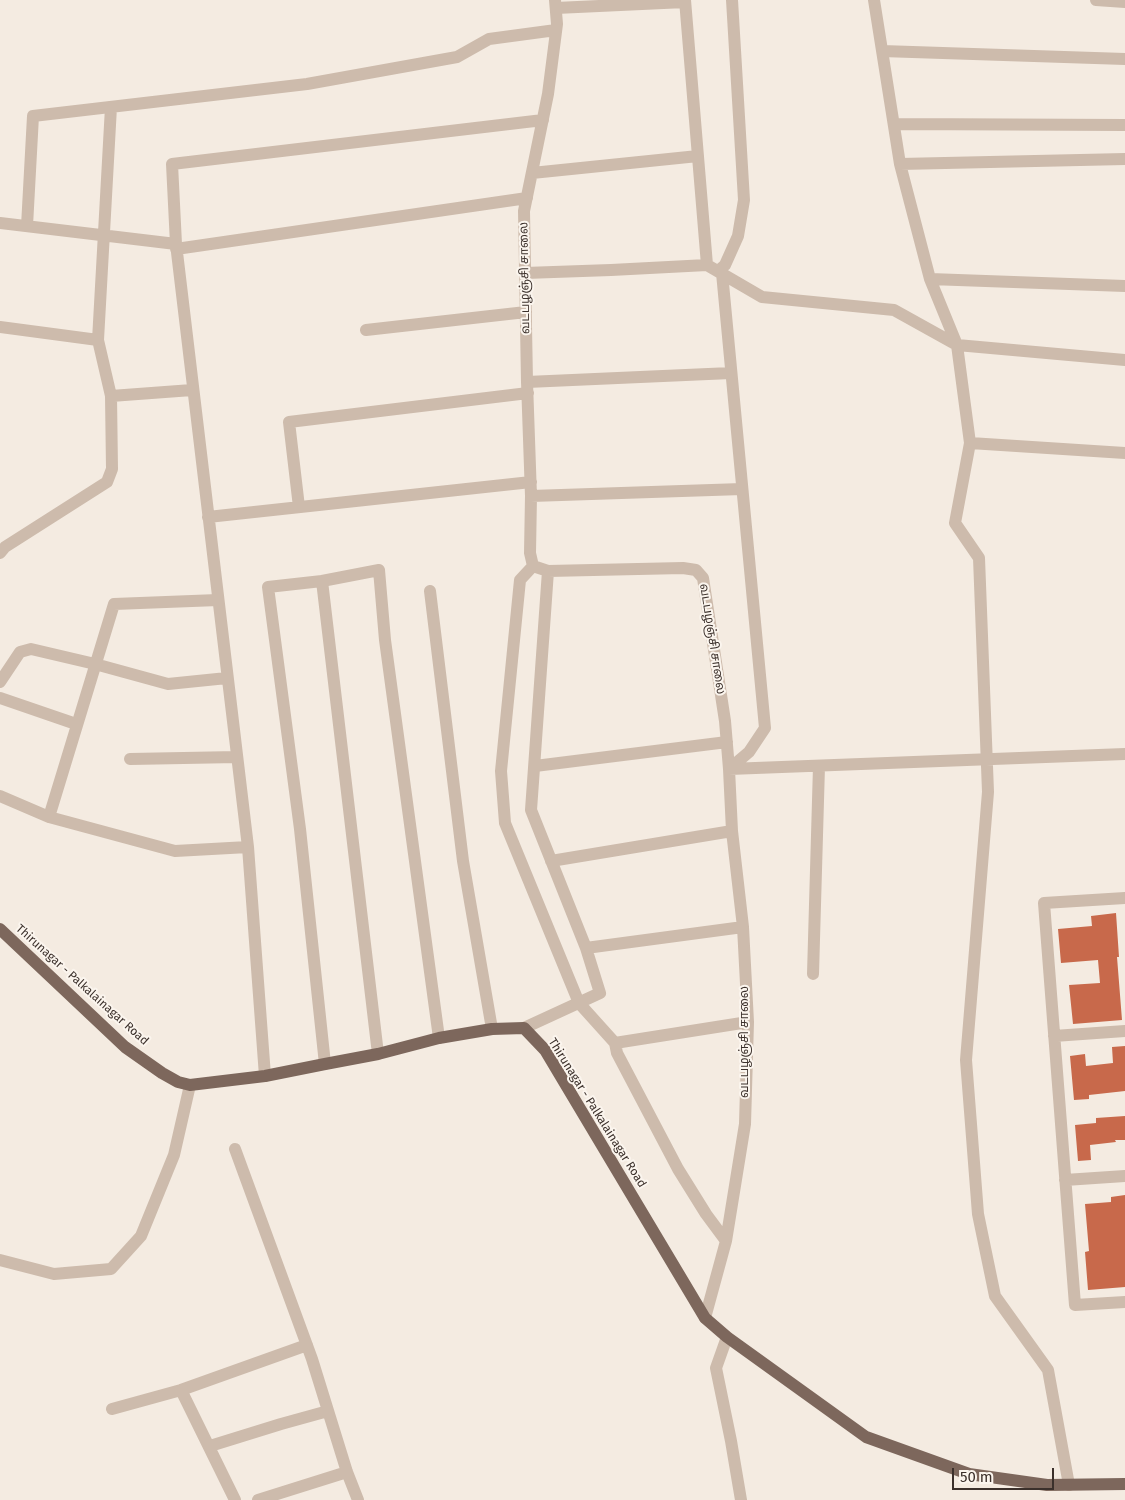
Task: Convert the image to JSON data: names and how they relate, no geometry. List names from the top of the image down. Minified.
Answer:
{"streets":{"main road":["Thirunagar - Palkalainagar Road"],"street":["வடபழஞ்சி சாலை"]},"crossings":[["வடபழஞ்சி சாலை","Thirunagar - Palkalainagar Road"]],"scale_bar":"50 m"}
